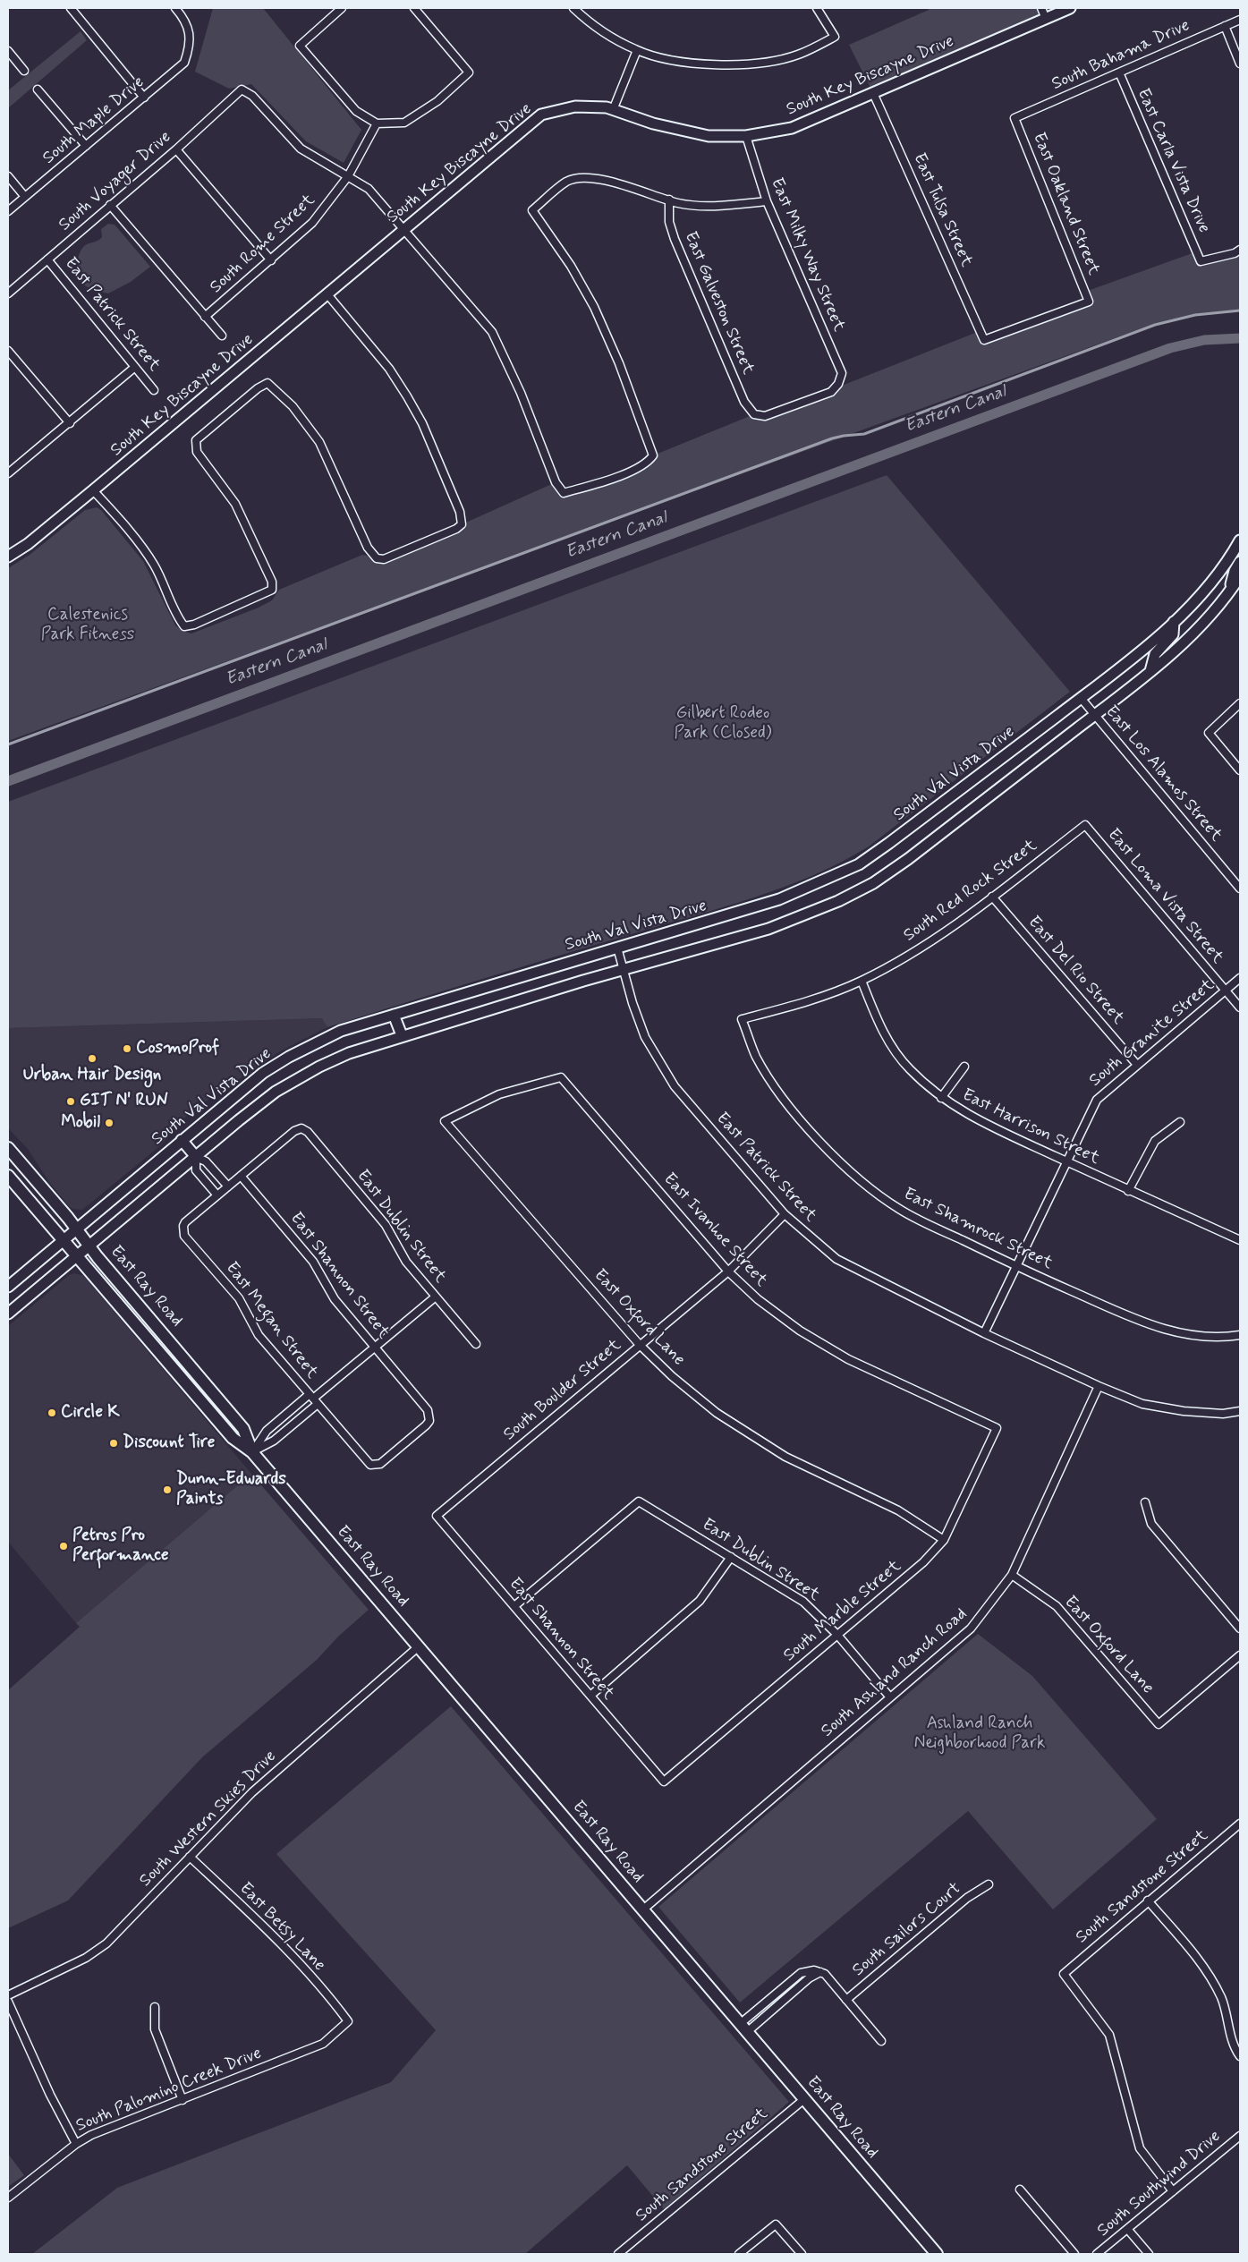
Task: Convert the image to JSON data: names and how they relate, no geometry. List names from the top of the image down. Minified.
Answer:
{"streets":{"main road":["South Key Biscayne Drive","South Val Vista Drive","East Ray Road"],"street":["South Bahama Drive","South Maple Drive","East Carla Vista Drive","South Voyager Drive","East Oakland Street","East Tulsa Street","South Rome Street","East Milky Way Street","East Galveston Street","East Patrick Street","East Los Alamos Street","South Red Rock Street","East Loma Vista Street","East Del Rio Street","South Granite Street","East Harrison Street","East Dublin Street","East Shamrock Street","East Ivanhoe Street","East Shannon Street","East Oxford Lane","East Megan Street","South Boulder Street","South Marble Street","South Ashland Ranch Road","South Western Skies Drive","South Sandstone Street","East Betsy Lane","South Sailors Court","South Palomino Creek Drive","South Southwind Drive"]},"crossings":[["South Bahama Drive","East Carla Vista Drive"],["South Bahama Drive","East Oakland Street"],["South Key Biscayne Drive","East Tulsa Street"],["South Key Biscayne Drive","East Milky Way Street"],["South Voyager Drive","South Rome Street"],["South Voyager Drive","East Patrick Street"],["East Oakland Street","East Tulsa Street"],["East Milky Way Street","East Galveston Street"],["East Patrick Street","South Val Vista Drive"],["East Patrick Street","South Granite Street"],["East Patrick Street","South Boulder Street"],["East Patrick Street","South Ashland Ranch Road"],["South Val Vista Drive","East Los Alamos Street"],["South Val Vista Drive","East Ray Road"],["South Red Rock Street","East Loma Vista Street"],["South Red Rock Street","East Del Rio Street"],["South Red Rock Street","East Harrison Street"],["South Red Rock Street","East Shamrock Street"],["East Loma Vista Street","South Granite Street"],["East Del Rio Street","South Granite Street"],["South Granite Street","East Harrison Street"],["South Granite Street","East Shamrock Street"],["East Dublin Street","East Shannon Street"],["East Dublin Street","South Marble Street"],["East Dublin Street","South Ashland Ranch Road"],["East Ivanhoe Street","East Oxford Lane"],["East Ivanhoe Street","South Boulder Street"],["East Ivanhoe Street","South Marble Street"],["East Shannon Street","East Megan Street"],["East Shannon Street","South Boulder Street"],["East Shannon Street","South Marble Street"],["East Ray Road","South Ashland Ranch Road"],["East Ray Road","South Western Skies Drive"],["East Ray Road","South Sandstone Street"],["East Oxford Lane","South Boulder Street"],["East Oxford Lane","South Marble Street"],["East Oxford Lane","South Ashland Ranch Road"],["South Western Skies Drive","East Betsy Lane"],["South Sandstone Street","South Southwind Drive"],["East Betsy Lane","South Palomino Creek Drive"]],"water":["Eastern Canal"],"parks":["Calestenics Park Fitness","Gilbert Rodeo Park (Closed)","Ashland Ranch Neighborhood Park"],"places":["CosmoProf","Urban Hair Design","GIT N' RUN","Mobil","Circle K","Discount Tire","Dunn-Edwards Paints","Petros Pro Performance"]}
